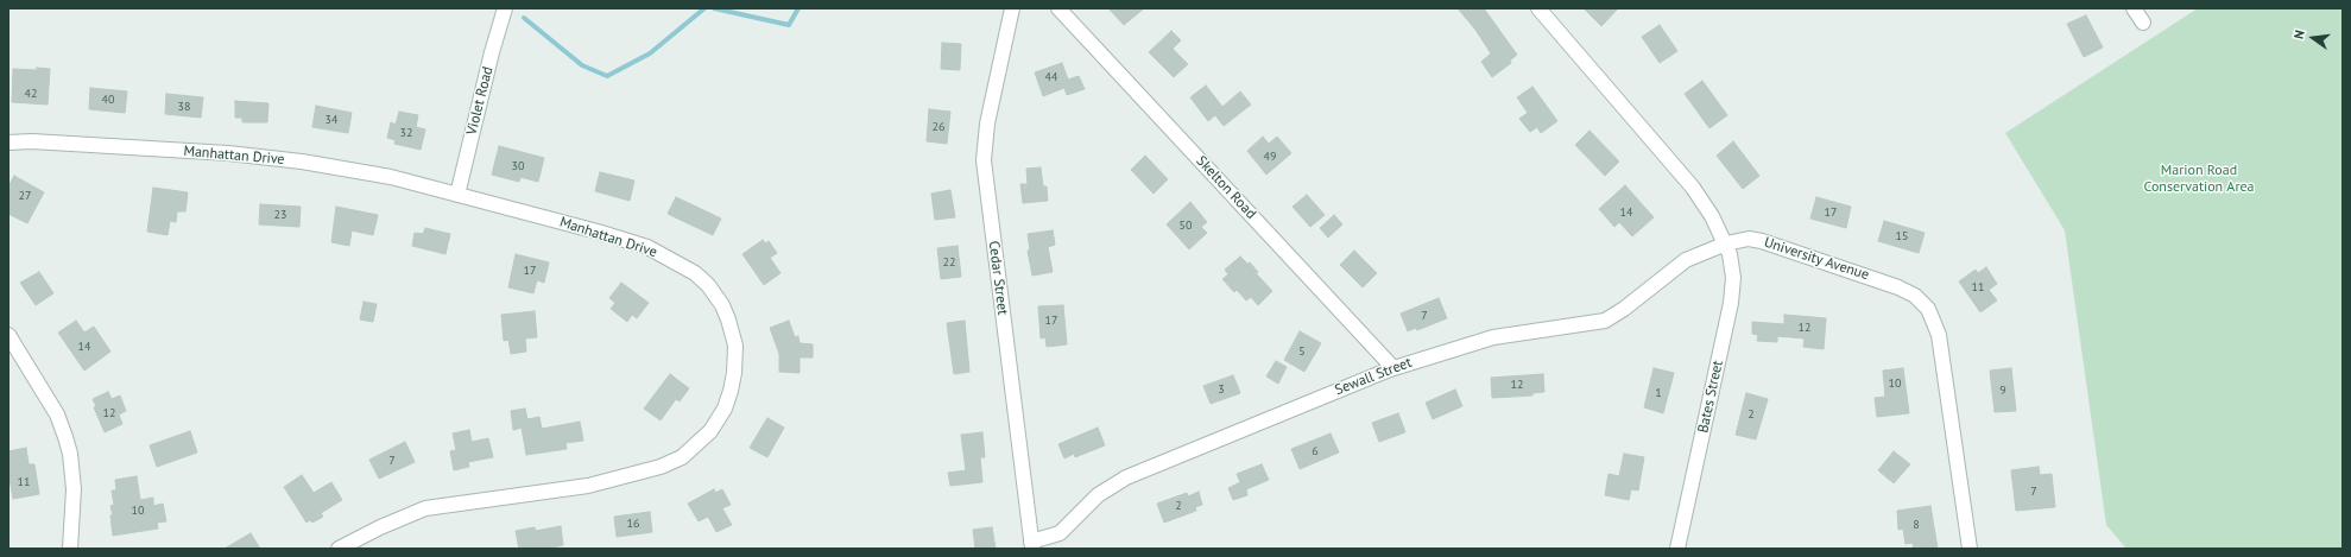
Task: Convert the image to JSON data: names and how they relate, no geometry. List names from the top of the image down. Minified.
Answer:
{"streets":{"street":["Violet Road","Manhattan Drive","Skelton Road","University Avenue","Cedar Street","Sewall Street","Bates Street"]},"crossings":[["Violet Road","Manhattan Drive"],["Skelton Road","Sewall Street"],["University Avenue","Sewall Street"],["University Avenue","Bates Street"],["Cedar Street","Sewall Street"],["Sewall Street","Bates Street"]],"parks":["Marion Road Conservation Area"],"house_numbers":["44","42","40","38","34","26","32","49","30","27","14","17","23","50","15","22","17","11","7","17","12","14","5","10","12","3","9","1","12","2","6","7","11","7","2","10","16","8"],"north":"left"}
